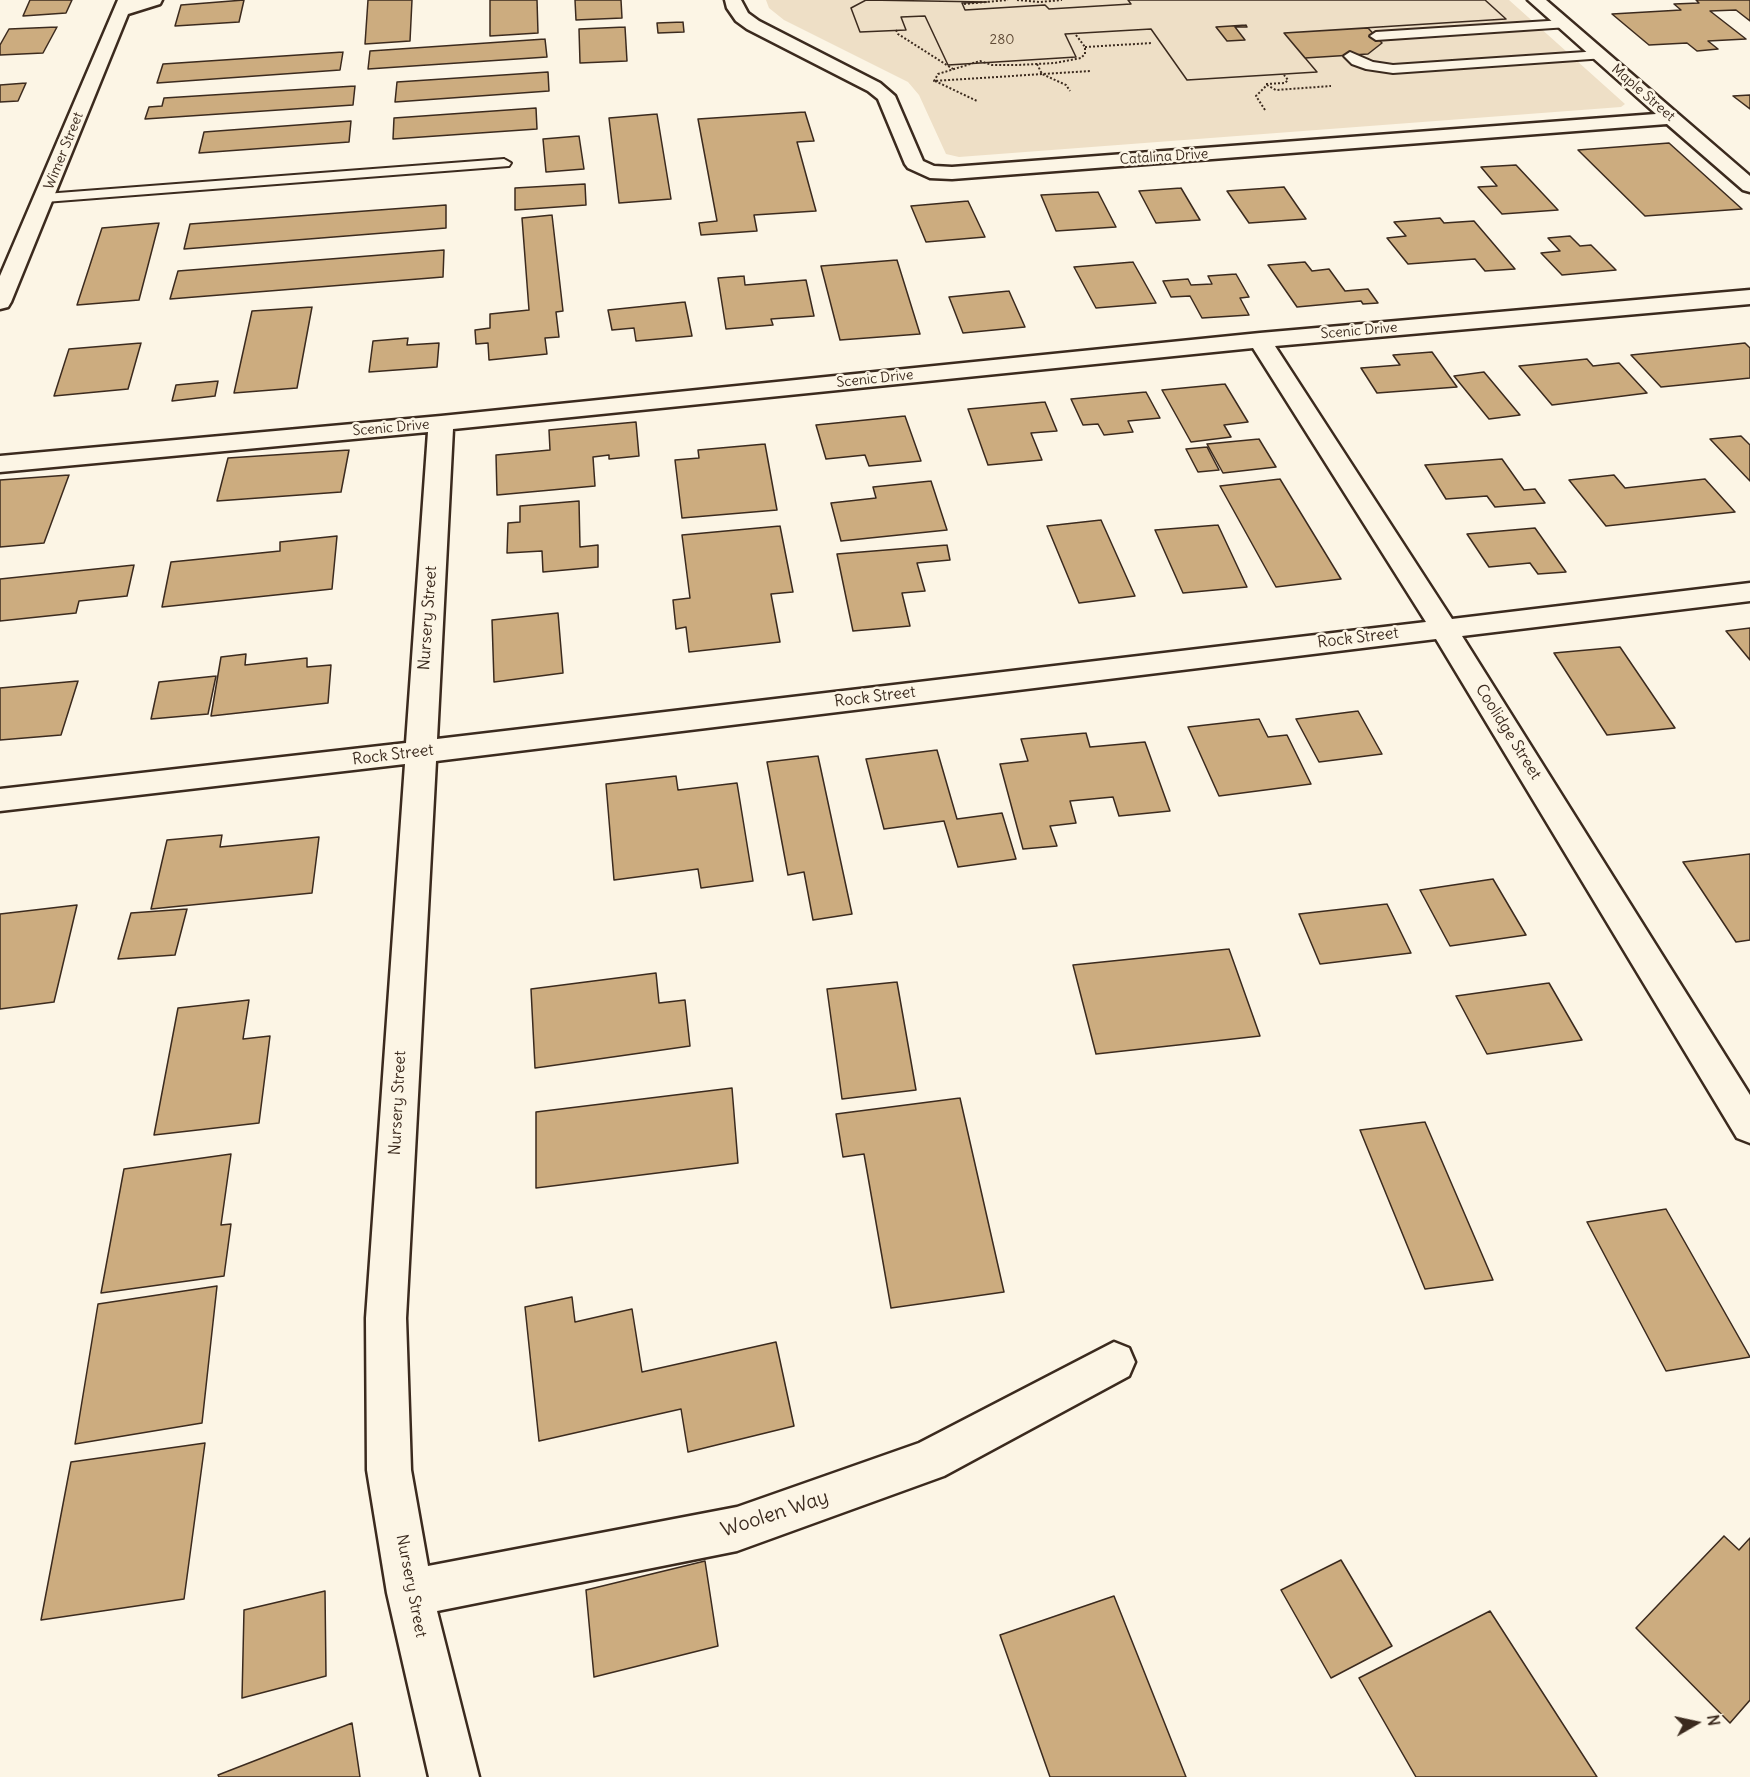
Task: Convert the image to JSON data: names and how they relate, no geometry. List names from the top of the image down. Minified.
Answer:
{"streets":{"street":["Maple Street","Wimer Street","Catalina Drive","Scenic Drive","Nursery Street","Rock Street","Coolidge Street","Woolen Way"]},"crossings":[["Maple Street","Catalina Drive"],["Scenic Drive","Nursery Street"],["Scenic Drive","Coolidge Street"],["Nursery Street","Rock Street"],["Nursery Street","Woolen Way"],["Rock Street","Coolidge Street"]],"house_numbers":["280"],"north":"right"}
